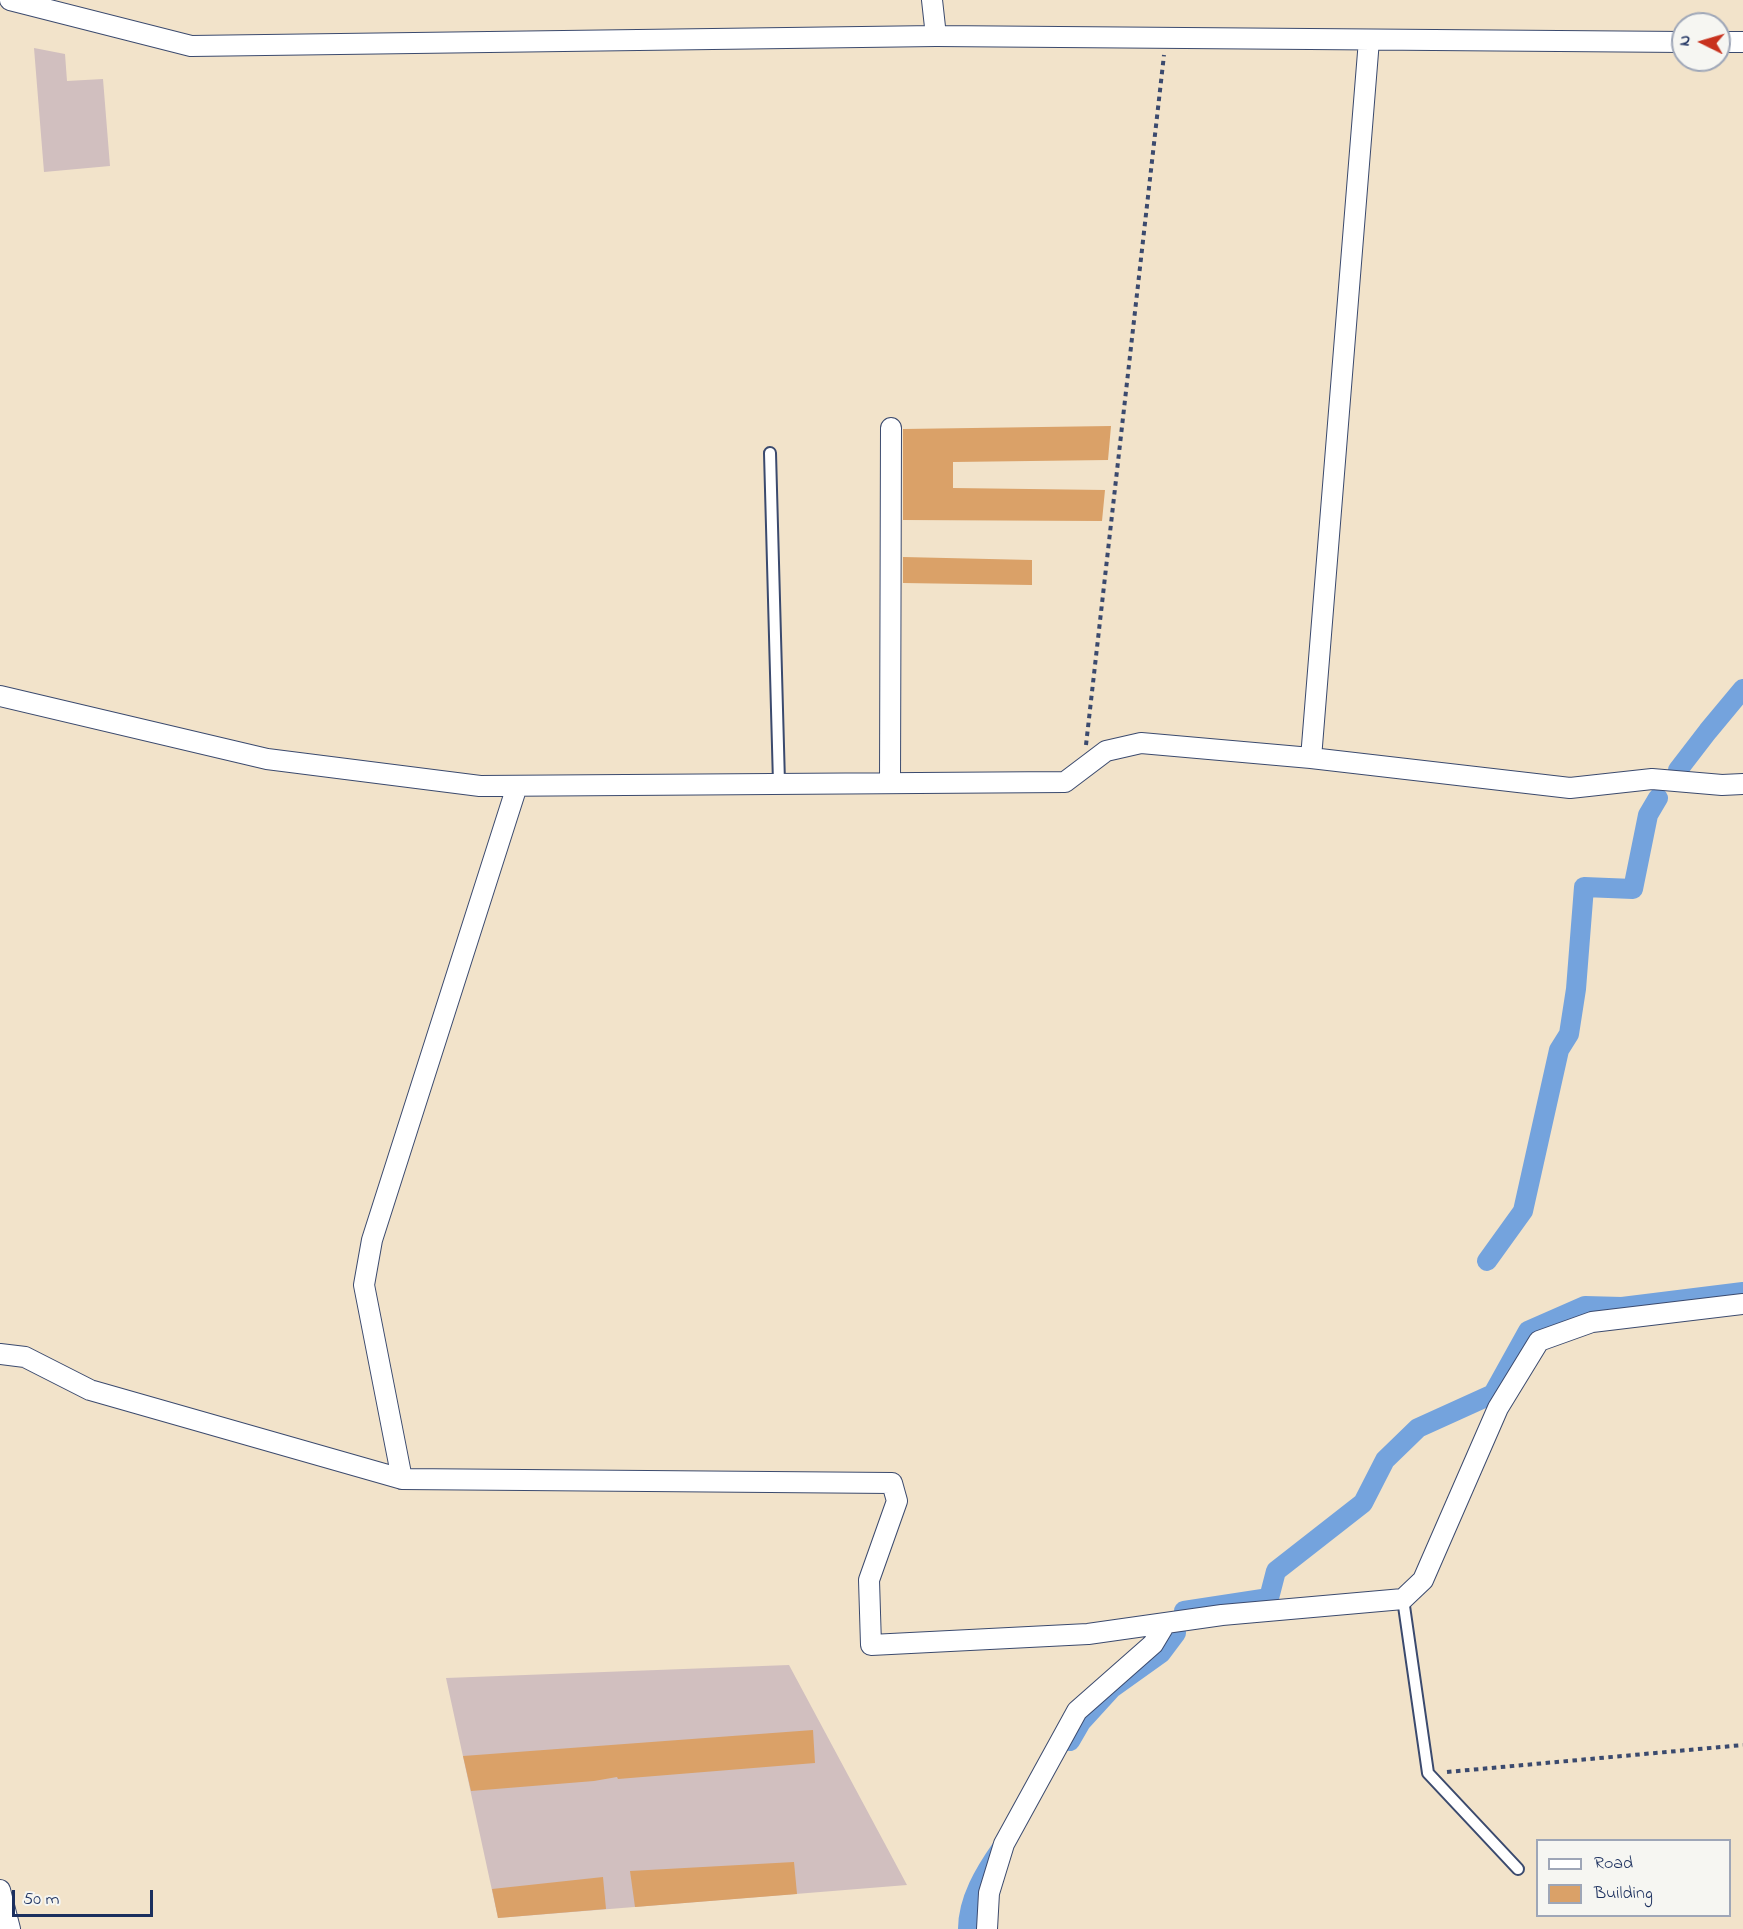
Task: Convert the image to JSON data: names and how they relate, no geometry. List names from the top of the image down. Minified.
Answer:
{"legend":["Road","Building"],"scale_bar":"50 m","north":"left"}
